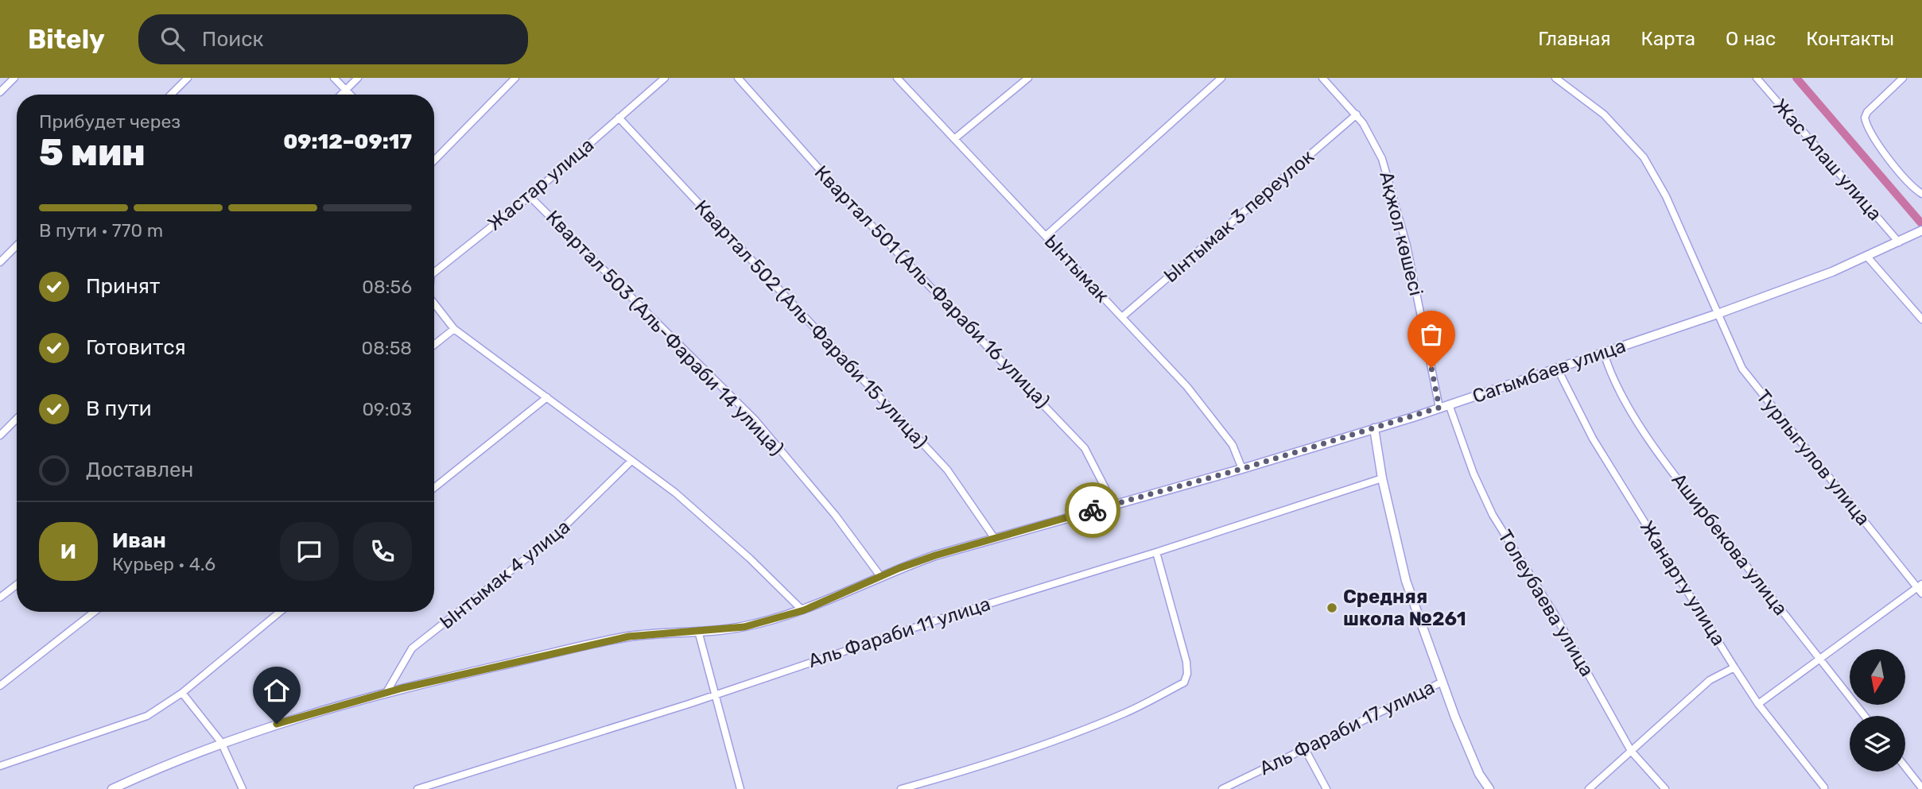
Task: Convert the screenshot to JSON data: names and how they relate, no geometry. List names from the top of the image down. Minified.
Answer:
{"streets":{"street":["Жас Алаш улица","Жастар улица","Ынтымак 3 переулок","Ақжол көшесі","Ынтымак","Квартал 501 (Аль-Фараби 16 улица)","Квартал 502 (Аль-Фараби 15 улица)","Квартал 503 (Аль-Фараби 14 улица)","Сагымбаев улица","Турлыгулов улица","Аширбекова улица","Ынтымак 4 улица","Жанарту улица","Толеубаева улица","Аль Фараби 11 улица","Аль Фараби 17 улица"]},"crossings":[["Жас Алаш улица","Сагымбаев улица"],["Жастар улица","Квартал 502 (Аль-Фараби 15 улица)"],["Жастар улица","Квартал 503 (Аль-Фараби 14 улица)"],["Ынтымак 3 переулок","Ақжол көшесі"],["Ынтымак 3 переулок","Ынтымак"],["Ақжол көшесі","Сагымбаев улица"],["Ынтымак","Сагымбаев улица"],["Квартал 501 (Аль-Фараби 16 улица)","Сагымбаев улица"],["Квартал 502 (Аль-Фараби 15 улица)","Сагымбаев улица"],["Квартал 503 (Аль-Фараби 14 улица)","Сагымбаев улица"],["Сагымбаев улица","Турлыгулов улица"],["Сагымбаев улица","Аширбекова улица"],["Сагымбаев улица","Ынтымак 4 улица"],["Сагымбаев улица","Жанарту улица"],["Сагымбаев улица","Толеубаева улица"]],"places":["Средняя школа №261"],"north":"bottom","page":{"header":"Bitely","search":"Поиск","nav":["Главная","Карта","О нас","Контакты"],"heading":["5 мин","Прибудет через","09:12–09:17"],"panel":["Иван","Курьер · 4.6"],"bar":"В пути · 770 m","list":[["Принят","08:56"],["Готовится","08:58"],["В пути","09:03"],"Доставлен"],"round":"И"}}
